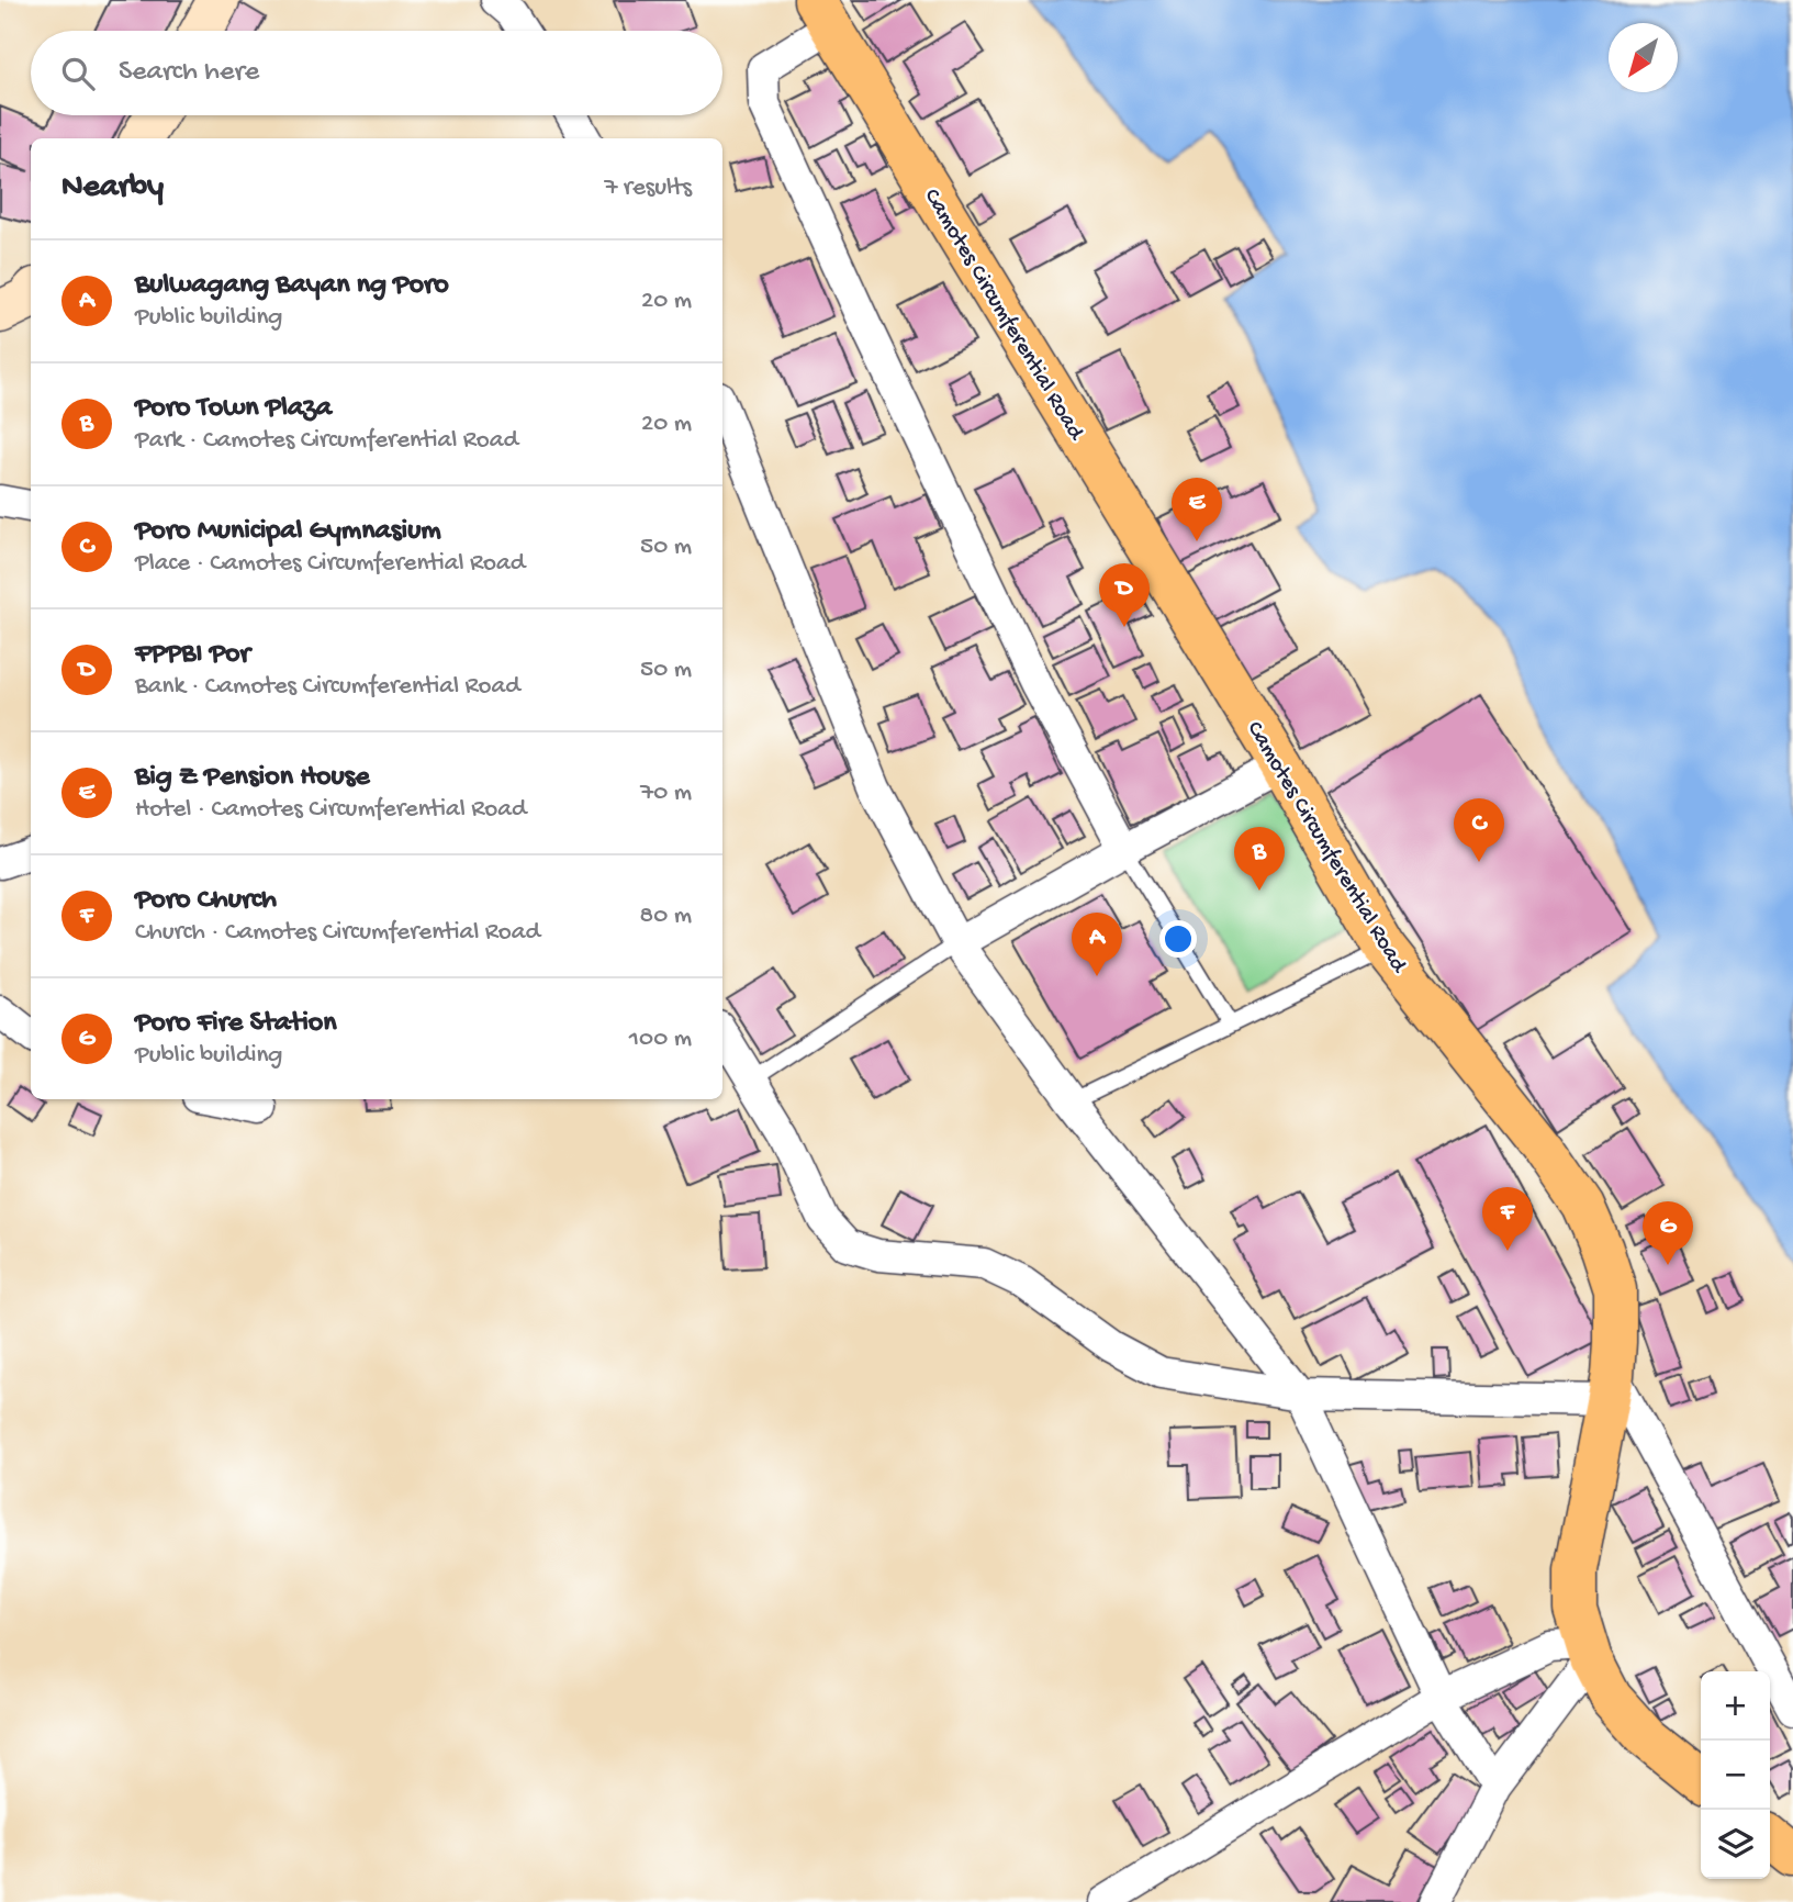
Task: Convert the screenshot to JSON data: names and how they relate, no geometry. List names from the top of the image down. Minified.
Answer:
{"streets":{"main road":["Camotes Circumferential Road"]},"north":"bottom left","page":{"search":"Search here","heading":["Nearby","7 results"],"list":[{"mark":"A","name":"Bulwagang Bayan ng Poro","note":"Public building","value":"20 m"},{"mark":"B","name":"Poro Town Plaza","note":"Park · Camotes Circumferential Road","value":"20 m"},{"mark":"C","name":"Poro Municipal Gymnasium","note":"Place · Camotes Circumferential Road","value":"50 m"},{"mark":"D","name":"FPPBI Por","note":"Bank · Camotes Circumferential Road","value":"50 m"},{"mark":"E","name":"Big Z Pension House","note":"Hotel · Camotes Circumferential Road","value":"70 m"},{"mark":"F","name":"Poro Church","note":"Church · Camotes Circumferential Road","value":"80 m"},{"mark":"G","name":"Poro Fire Station","note":"Public building","value":"100 m"}],"pins":["E","D","C","B","A","F","G"],"map_buttons":["+","−"]}}
